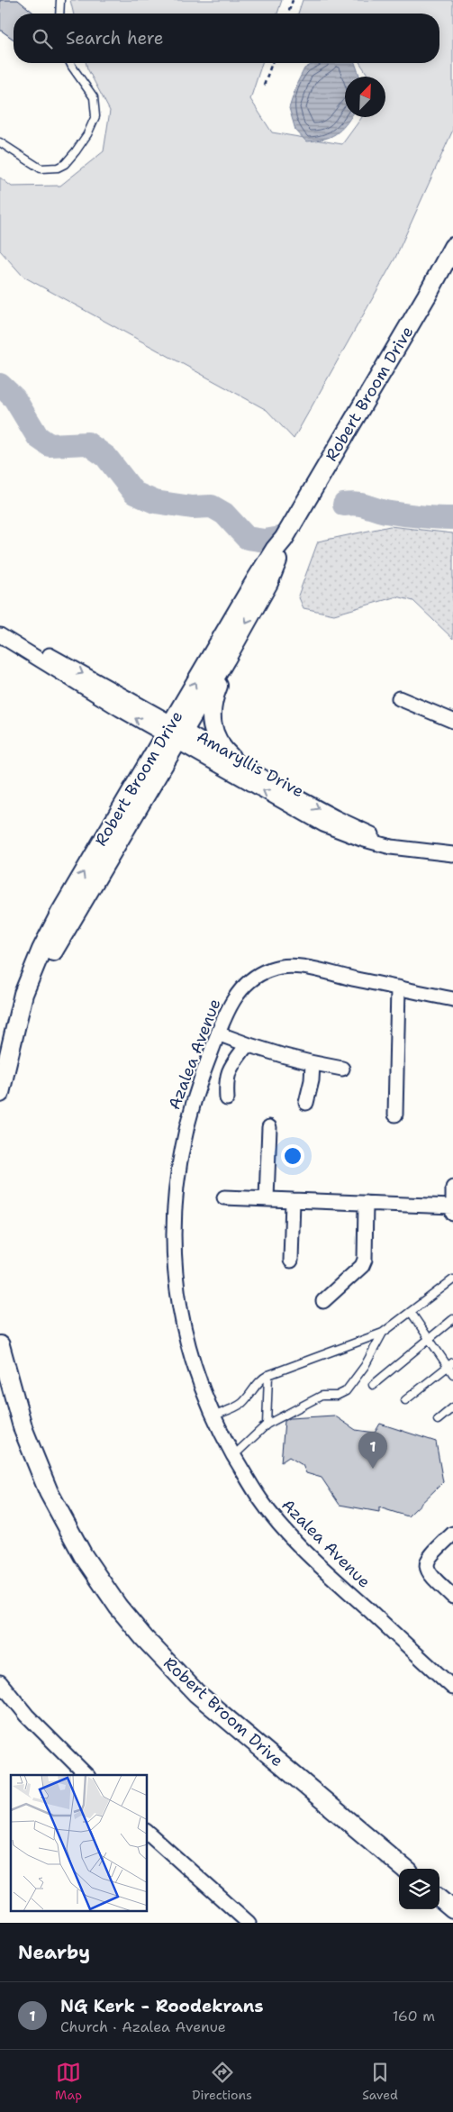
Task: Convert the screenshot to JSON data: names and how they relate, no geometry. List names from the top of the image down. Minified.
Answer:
{"streets":{"street":["Robert Broom Drive","Amaryllis Drive","Azalea Avenue"]},"crossings":[["Robert Broom Drive","Amaryllis Drive"]],"north":"top right","page":{"search":"Search here","pins":"1","heading":"Nearby","list":[{"mark":"1","name":"NG Kerk - Roodekrans","note":"Church · Azalea Avenue","value":"160 m"}],"nav":["Map","Directions","Saved"]}}
